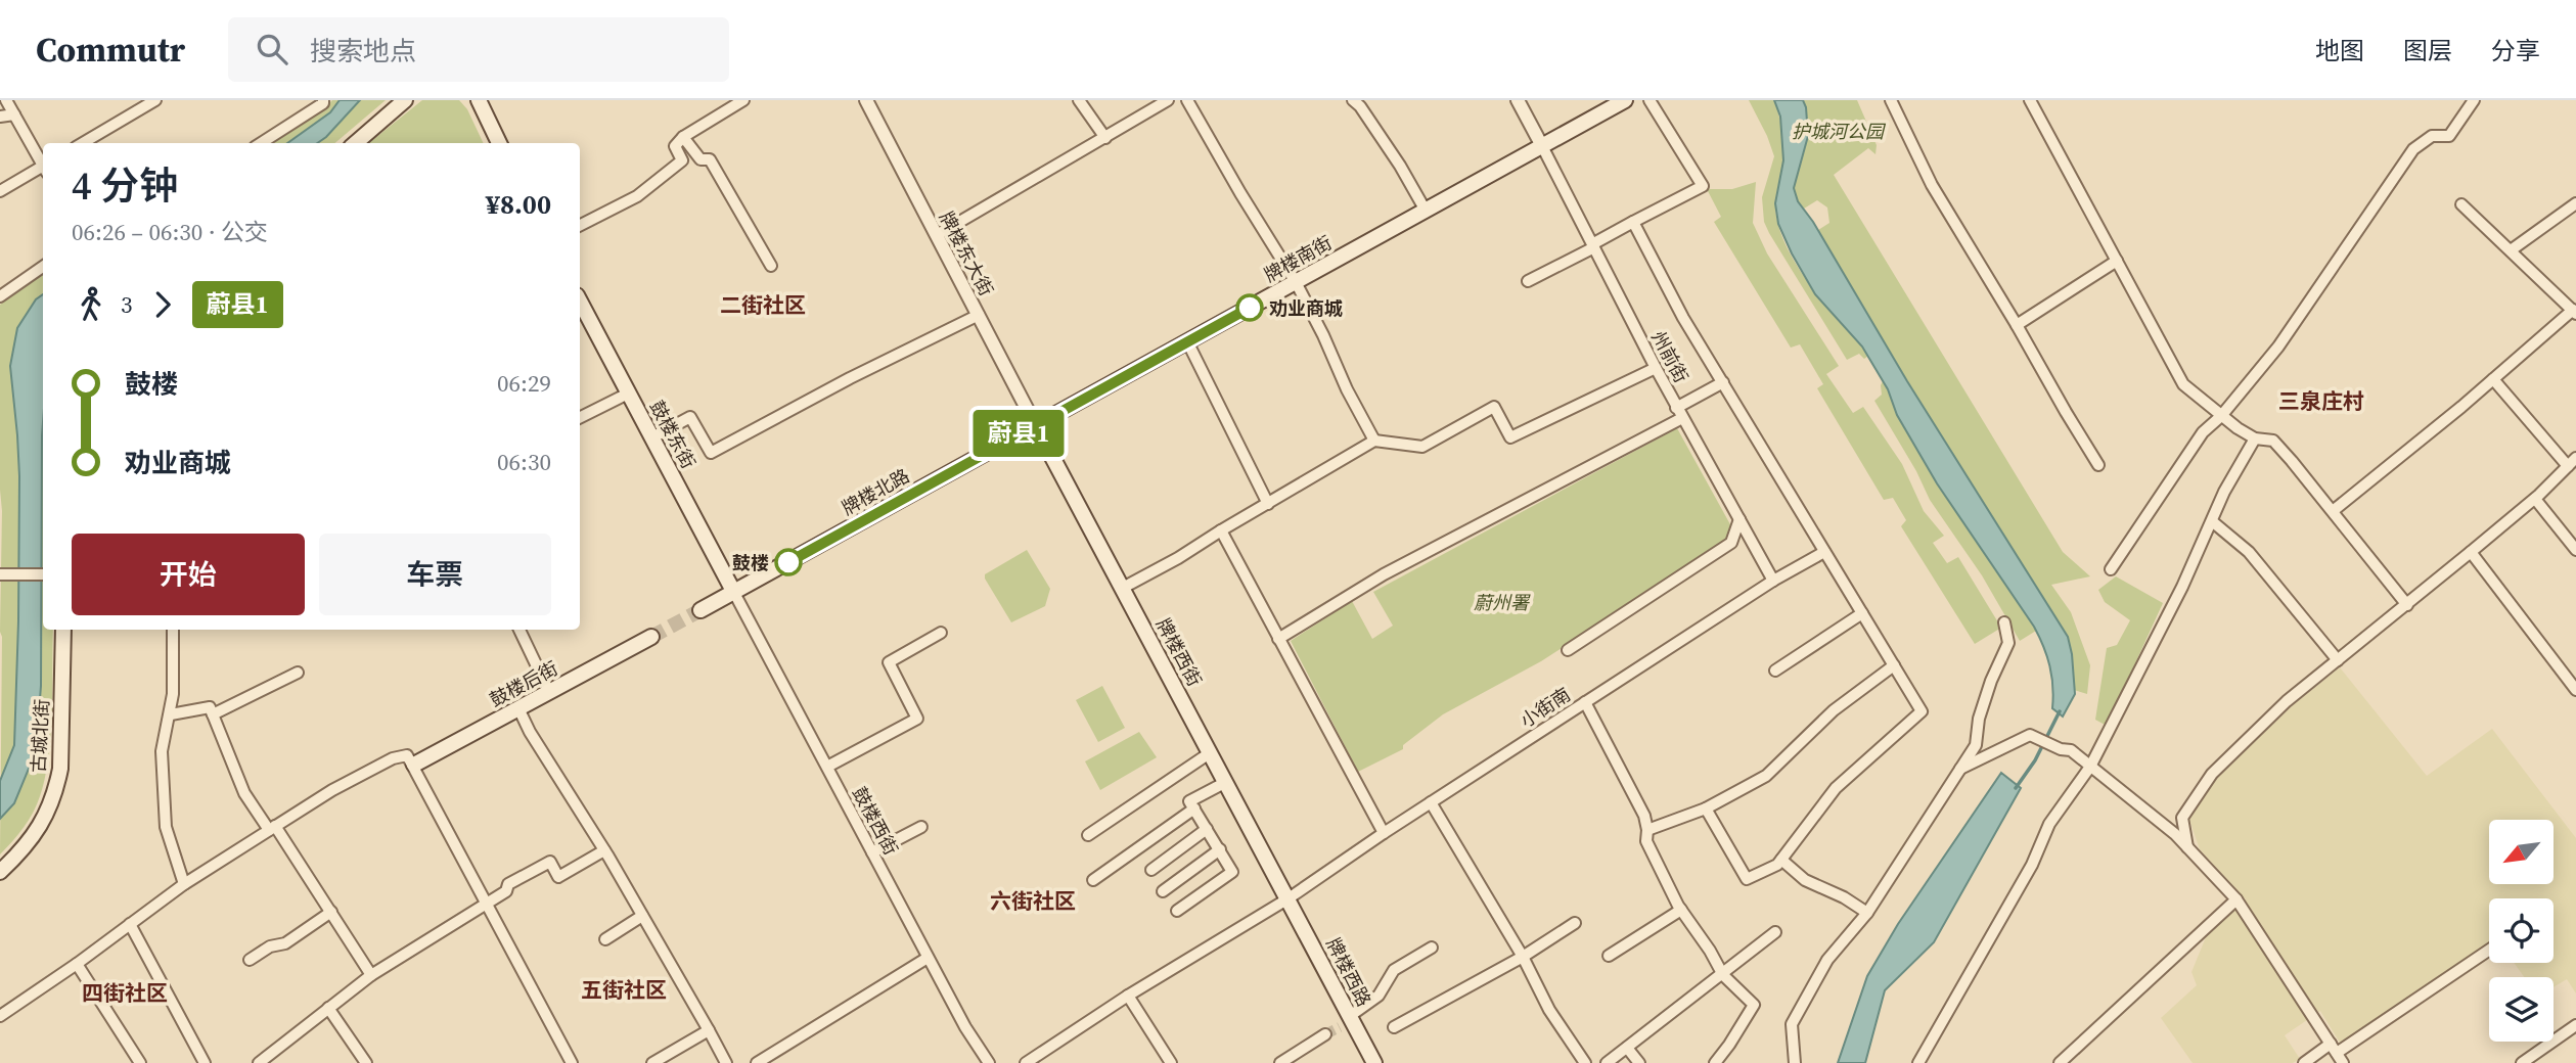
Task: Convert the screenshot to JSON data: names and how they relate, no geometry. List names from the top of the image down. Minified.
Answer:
{"streets":{"main road":["牌楼南街","鼓楼东街","牌楼北路","牌楼西街","鼓楼后街","古城北街","牌楼西路"],"street":["牌楼东大街","州前街","小街南","鼓楼西街"]},"crossings":[["牌楼东大街","牌楼南街"],["牌楼东大街","牌楼北路"],["牌楼东大街","牌楼西街"],["牌楼南街","州前街"],["牌楼南街","牌楼北路"],["牌楼南街","牌楼西街"],["州前街","小街南"],["鼓楼东街","牌楼北路"],["鼓楼东街","鼓楼西街"],["牌楼北路","牌楼西街"],["牌楼北路","鼓楼西街"],["牌楼西街","小街南"],["牌楼西街","牌楼西路"],["小街南","牌楼西路"]],"districts":["二街社区","三泉庄村","六街社区","五街社区","四街社区"],"parks":["护城河公园","蔚州署"],"places":["劝业商城","鼓楼"],"lines":["bus line 蔚县1"],"north":"bottom left","page":{"header":"Commutr","search":"搜索地点","nav":["地图","图层","分享"],"on_map":"蔚县1","heading":["4 分钟","06:26 – 06:30 · 公交","¥8.00"],"legs":["3","蔚县1"],"list":[{"name":"鼓楼","value":"06:29"},{"name":"劝业商城","value":"06:30"}],"buttons":["开始","车票"]}}
